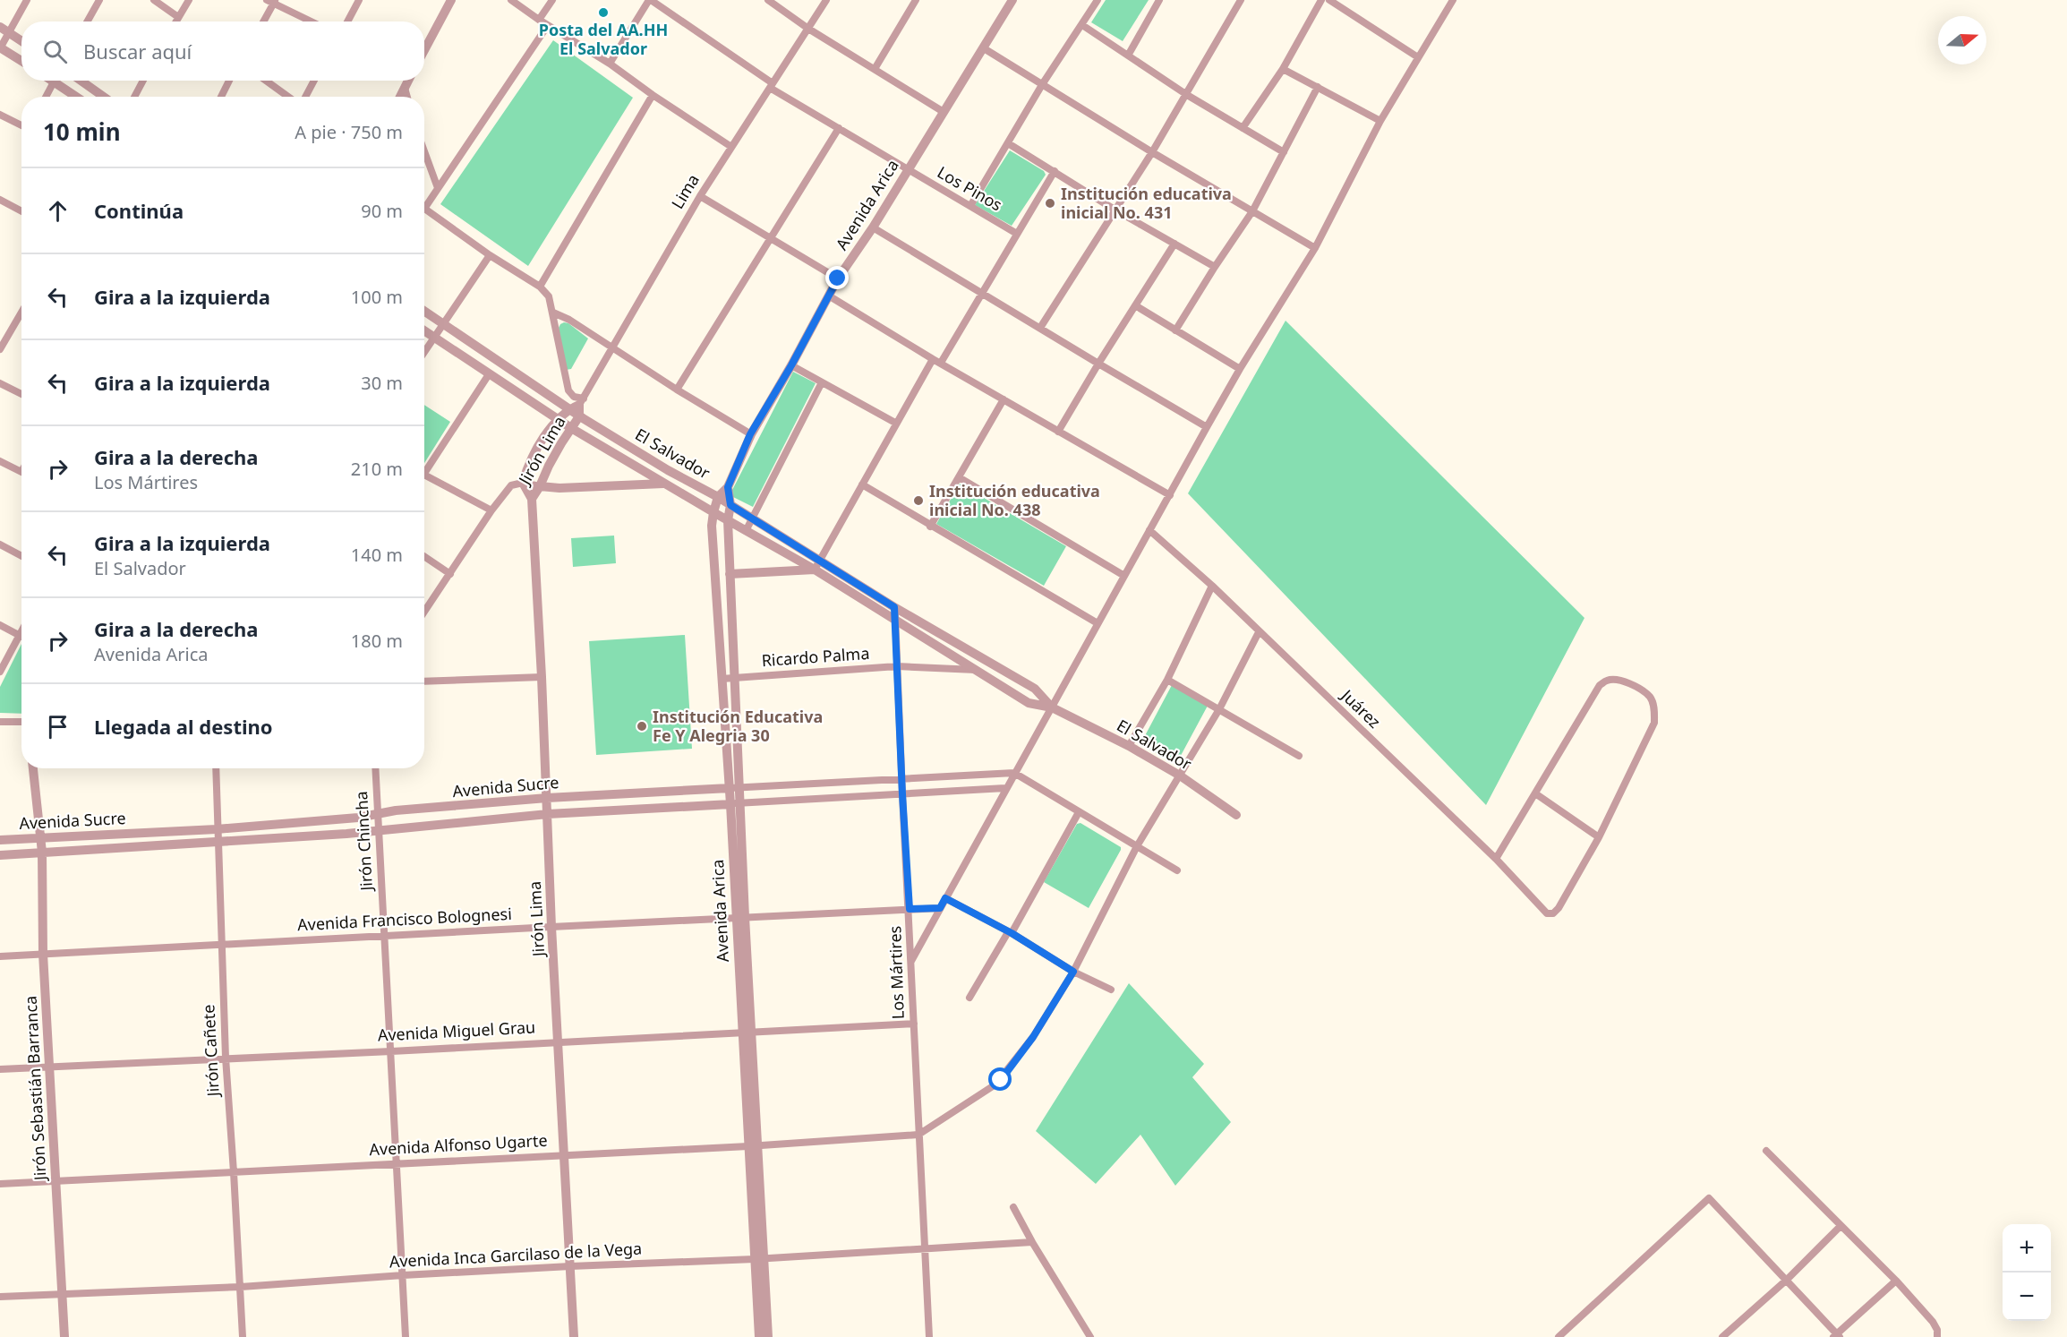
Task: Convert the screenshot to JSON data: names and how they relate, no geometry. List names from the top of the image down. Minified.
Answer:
{"streets":{"street":["Los Pinos","Lima","Avenida Arica","Jirón Lima","El Salvador","Ricardo Palma","Juárez","Avenida Sucre","Jirón Chincha","Avenida Francisco Bolognesi","Los Mártires","Avenida Miguel Grau","Jirón Cañete","Jirón Sebastián Barranca","Avenida Alfonso Ugarte","Avenida Inca Garcilaso de la Vega"]},"crossings":[["Los Pinos","Lima"],["Los Pinos","Avenida Arica"],["Lima","Jirón Lima"],["Avenida Arica","El Salvador"],["Avenida Arica","Ricardo Palma"],["Avenida Arica","Avenida Sucre"],["Avenida Arica","Avenida Francisco Bolognesi"],["Avenida Arica","Avenida Miguel Grau"],["Avenida Arica","Avenida Alfonso Ugarte"],["Avenida Arica","Avenida Inca Garcilaso de la Vega"],["Jirón Lima","El Salvador"],["Jirón Lima","Avenida Sucre"],["Jirón Lima","Avenida Francisco Bolognesi"],["Jirón Lima","Avenida Miguel Grau"],["Jirón Lima","Avenida Alfonso Ugarte"],["Jirón Lima","Avenida Inca Garcilaso de la Vega"],["El Salvador","Ricardo Palma"],["El Salvador","Los Mártires"],["Ricardo Palma","Los Mártires"],["Avenida Sucre","Jirón Chincha"],["Avenida Sucre","Los Mártires"],["Avenida Sucre","Jirón Cañete"],["Avenida Sucre","Jirón Sebastián Barranca"],["Jirón Chincha","Avenida Francisco Bolognesi"],["Jirón Chincha","Avenida Miguel Grau"],["Jirón Chincha","Avenida Alfonso Ugarte"],["Jirón Chincha","Avenida Inca Garcilaso de la Vega"],["Avenida Francisco Bolognesi","Los Mártires"],["Avenida Francisco Bolognesi","Jirón Cañete"],["Avenida Francisco Bolognesi","Jirón Sebastián Barranca"],["Los Mártires","Avenida Miguel Grau"],["Los Mártires","Avenida Alfonso Ugarte"],["Los Mártires","Avenida Inca Garcilaso de la Vega"],["Avenida Miguel Grau","Jirón Cañete"],["Avenida Miguel Grau","Jirón Sebastián Barranca"],["Jirón Cañete","Avenida Alfonso Ugarte"],["Jirón Cañete","Avenida Inca Garcilaso de la Vega"],["Jirón Sebastián Barranca","Avenida Alfonso Ugarte"],["Jirón Sebastián Barranca","Avenida Inca Garcilaso de la Vega"]],"places":["Posta del AA.HH El Salvador","Institución educativa inicial No. 431","Institución educativa inicial No. 438","Institución Educativa Fe Y Alegria 30"],"north":"right","page":{"search":"Buscar aquí","heading":["10 min","A pie · 750 m"],"list":[["Continúa","90 m"],["Gira a la izquierda","100 m"],["Gira a la izquierda","30 m"],["Gira a la derecha","Los Mártires","210 m"],["Gira a la izquierda","El Salvador","140 m"],["Gira a la derecha","Avenida Arica","180 m"],"Llegada al destino"],"map_buttons":["+","−"]}}
